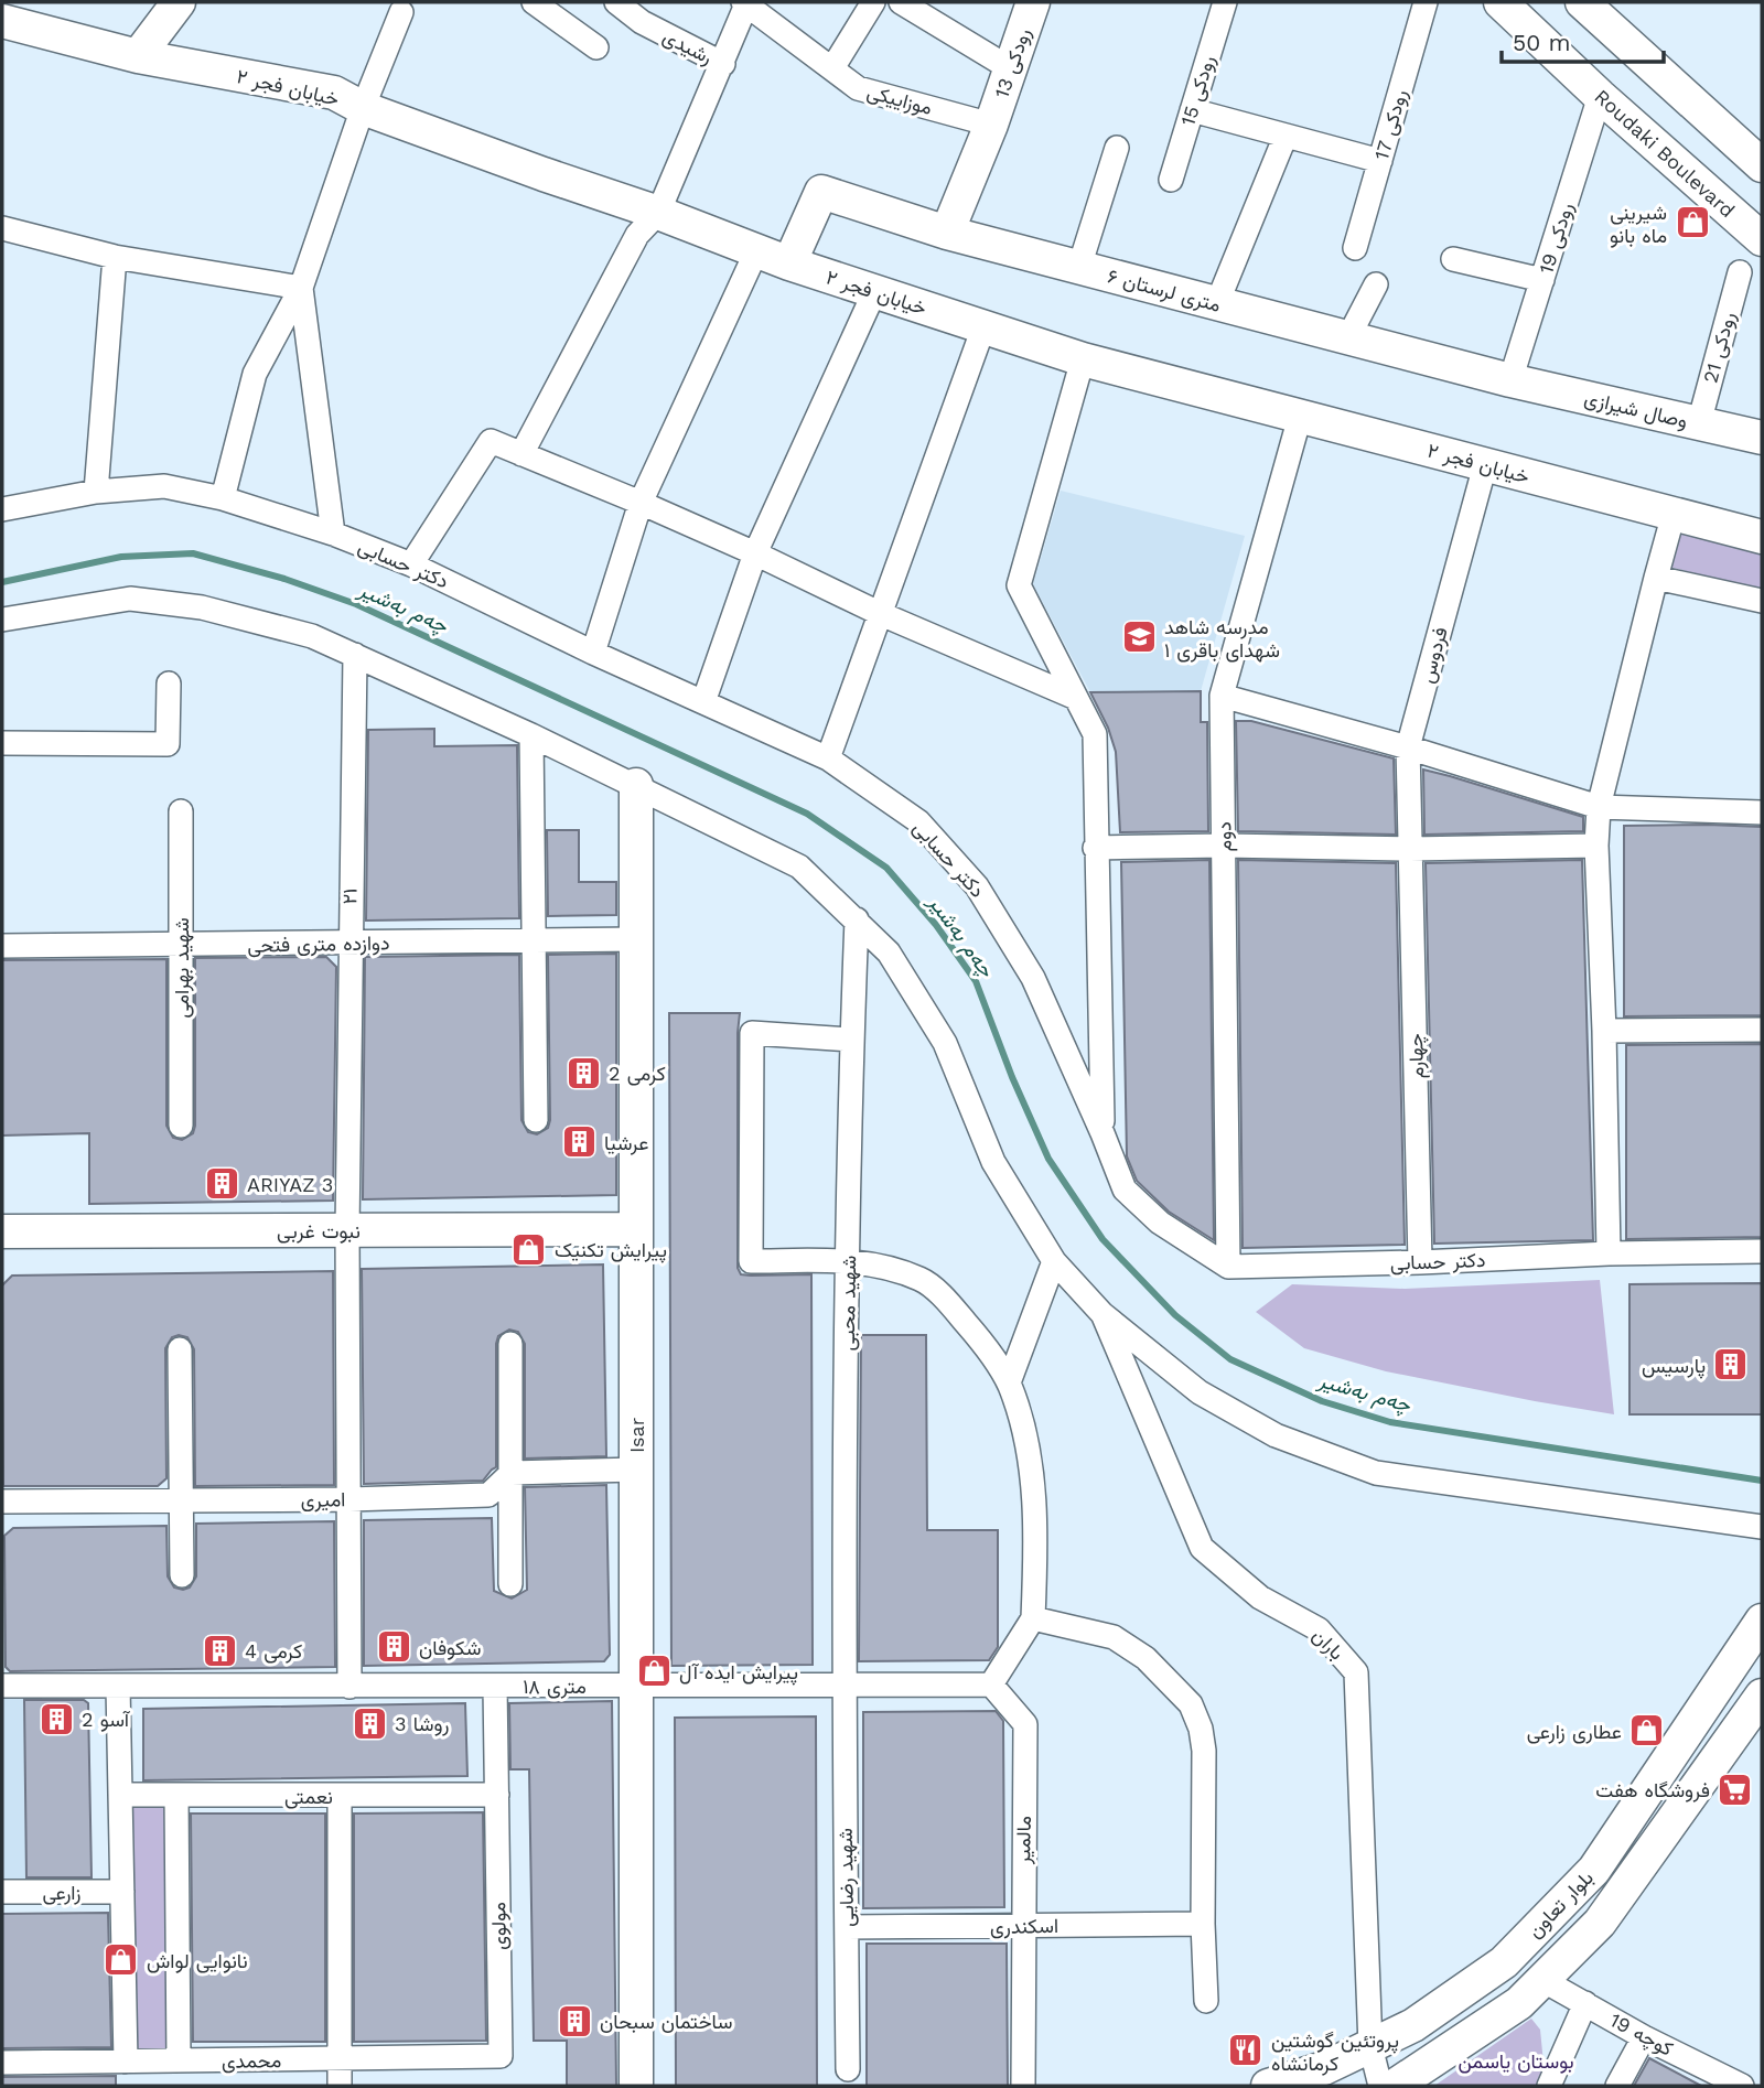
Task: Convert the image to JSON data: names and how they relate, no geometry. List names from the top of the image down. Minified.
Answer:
{"streets":{"street":["رشیدی","رودکی 13","خیابان فجر ۲","رودکی 15","موزاییکی","رودکی 17","Roudaki Boulevard","رودکی 19","۶ متری لرستان","رودکی 21","وصال شیرازی","دکتر حسابی","فردوس","دوم","۲۱","دوازده متری فتحی","شهید بهرامی","چهارم","نبوت غربی","شهید محبی","Isar","امیری","باران","۱۸ متری","نعمتی","مالمیر","شهید رضایی","زارعی","بلوار تعاون","مولوی","اسکندری","کوچه 19","محمدی"]},"crossings":[["رودکی 13","موزاییکی"],["رودکی 13","۶ متری لرستان"],["خیابان فجر ۲","۶ متری لرستان"],["خیابان فجر ۲","فردوس"],["خیابان فجر ۲","دوم"],["Roudaki Boulevard","رودکی 19"],["رودکی 19","۶ متری لرستان"],["رودکی 19","وصال شیرازی"],["۶ متری لرستان","وصال شیرازی"],["رودکی 21","وصال شیرازی"],["دکتر حسابی","دوم"],["دکتر حسابی","چهارم"],["فردوس","چهارم"],["۲۱","دوازده متری فتحی"],["۲۱","نبوت غربی"],["۲۱","امیری"],["۲۱","۱۸ متری"],["دوازده متری فتحی","شهید بهرامی"],["دوازده متری فتحی","Isar"],["نبوت غربی","Isar"],["شهید محبی","۱۸ متری"],["شهید محبی","شهید رضایی"],["Isar","۱۸ متری"],["باران","بلوار تعاون"],["۱۸ متری","مالمیر"],["۱۸ متری","شهید رضایی"],["۱۸ متری","مولوی"],["نعمتی","مولوی"],["مالمیر","اسکندری"],["شهید رضایی","اسکندری"],["بلوار تعاون","کوچه 19"],["مولوی","محمدی"]],"water":["چەم بەشیر"],"parks":["بوستان یاسمن"],"places":{"shop":["شیرینی ماه بانو","پیرایش تکنیک","پیرایش ایده آل","عطاری زارعی","نانوایی لواش"],"school or university":["مدرسه شاهد شهدای باقری ۱"],"building":["کرمی 2","عرشیا","ARIYAZ 3","پارسیس","شکوفان","کرمی 4","آسو 2","روشا 3","ساختمان سبحان"],"supermarket":["فروشگاه هفت"],"restaurant":["پروتئین گوشتین کرمانشاه"]},"scale_bar":"50 m"}
